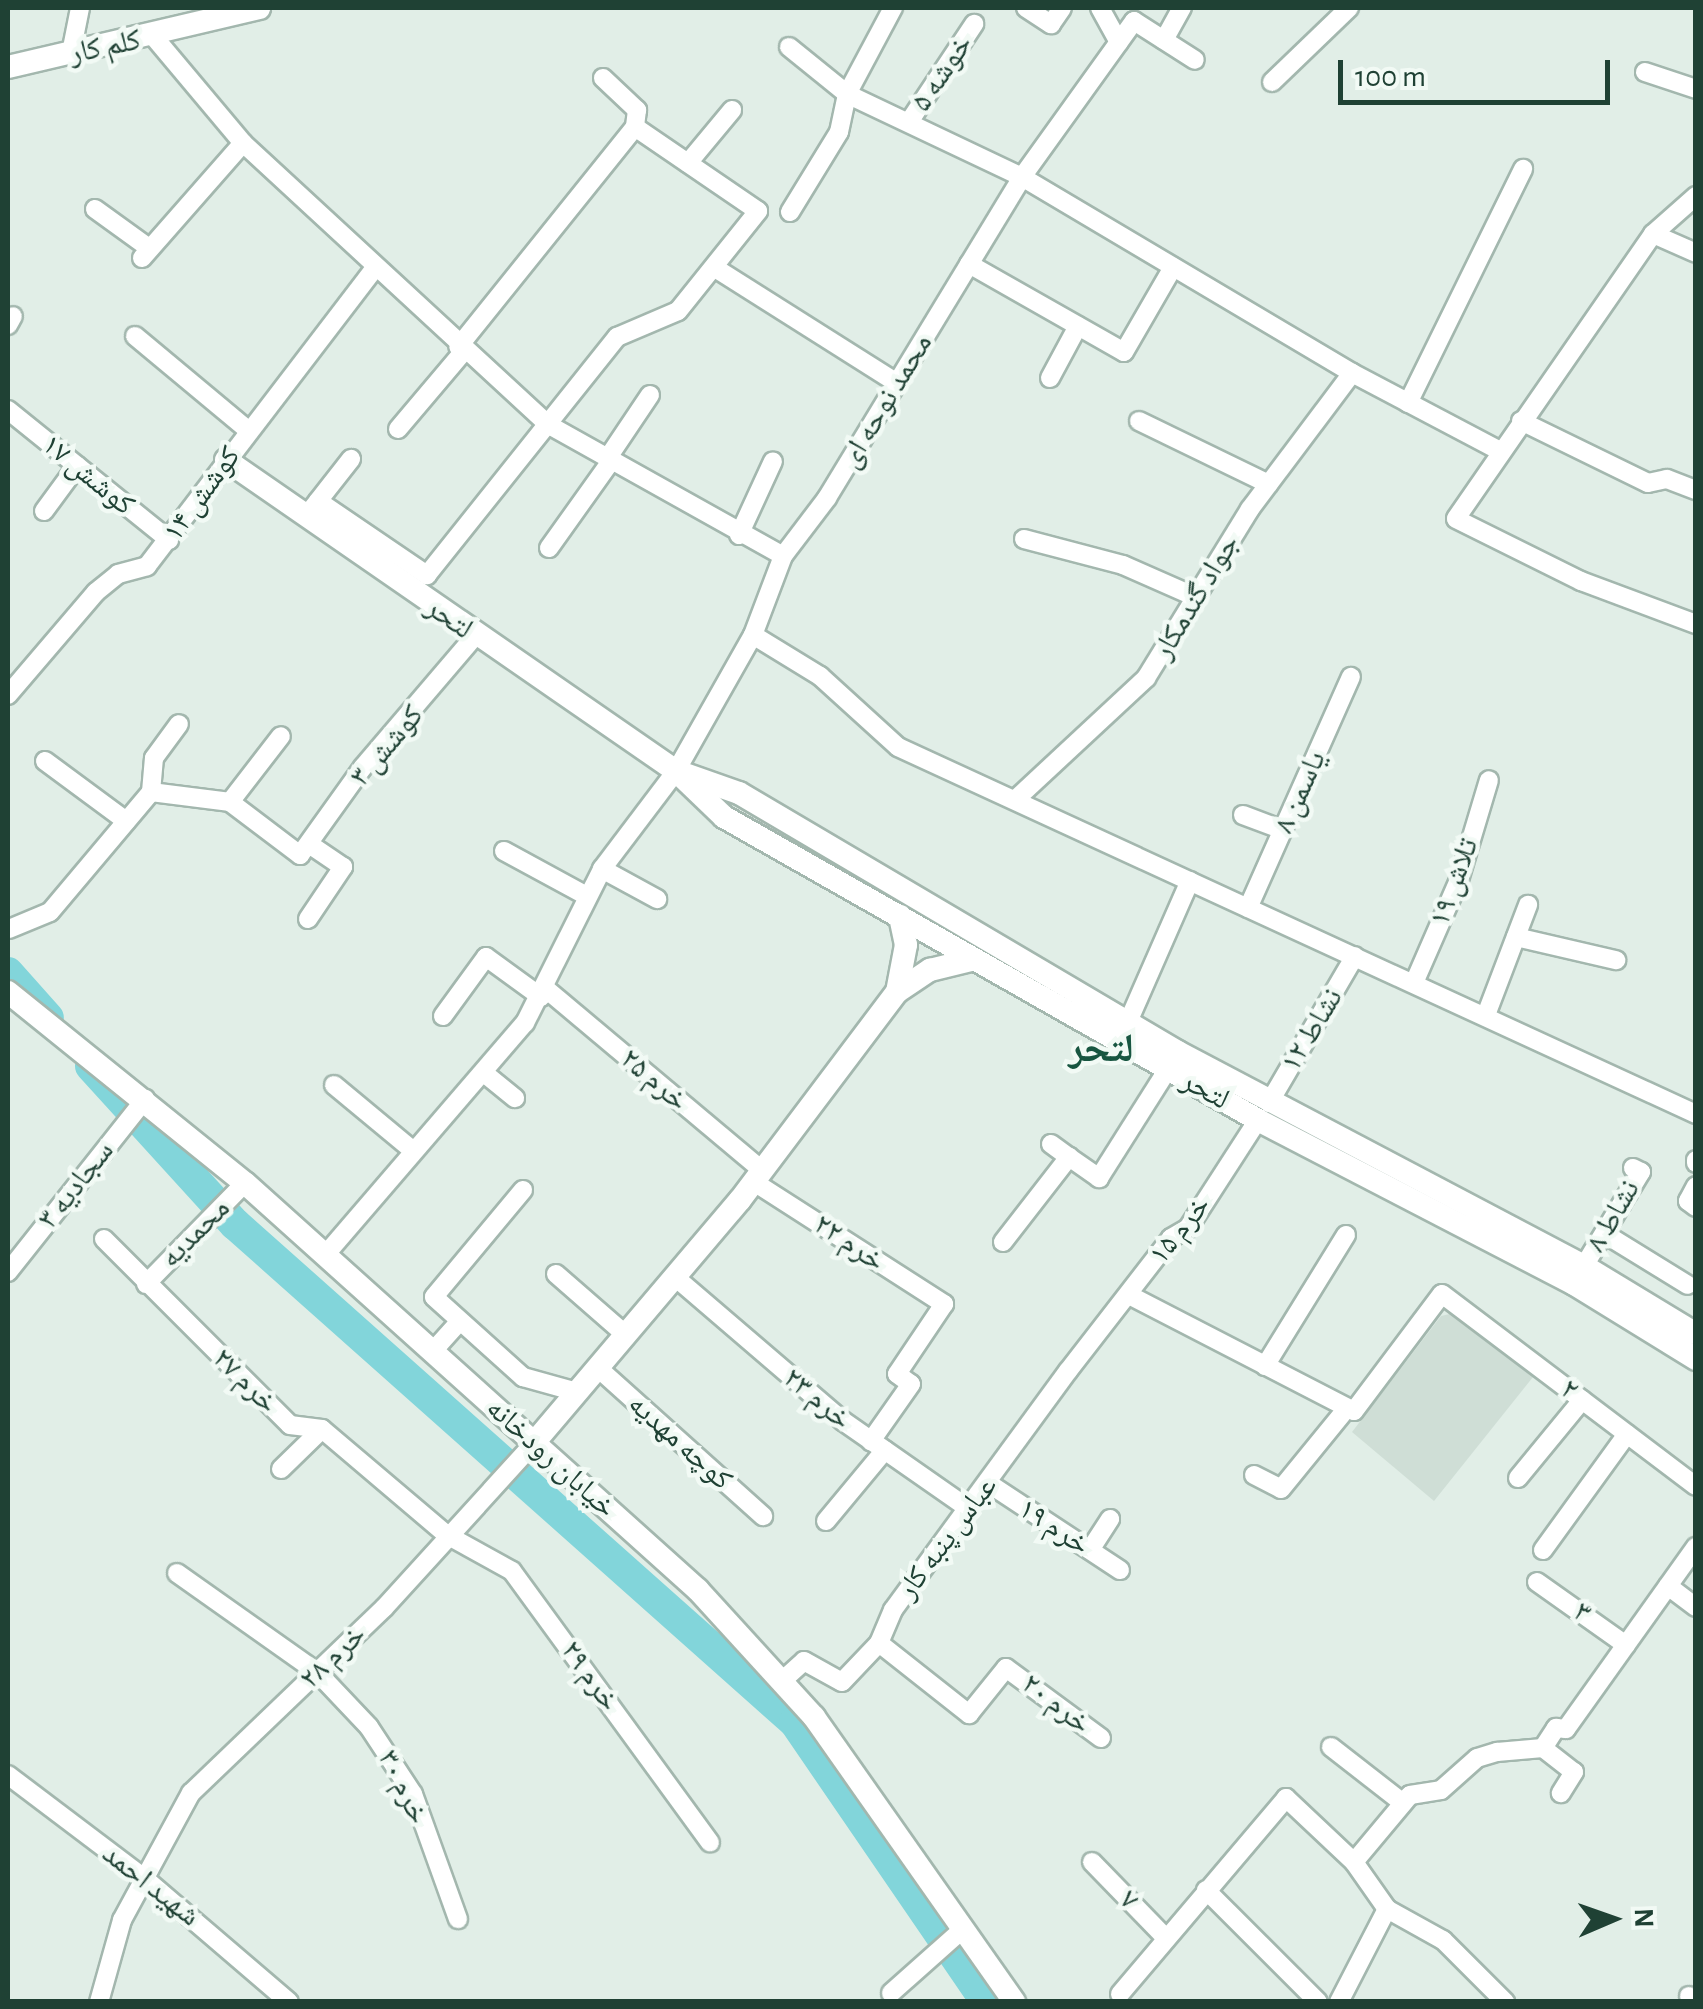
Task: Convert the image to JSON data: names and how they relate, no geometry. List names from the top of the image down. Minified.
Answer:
{"streets":{"street":["کلم کار","خوشه ۵","محمد نوحه ای","کوشش ۱۷","کوشش ۱۴","جواد گندمکار","لتحر","کوشش ۳","یاسمن ۸","تلاش ۱۹","نشاط ۱۲","خرم ۲۵","سجادیه ۳","نشاط ۸","خرم ۱۵","محمدیه","خرم ۲۲","خرم ۲۷","۲","خرم ۲۳","کوچه مهدیه","خیابان رودخانه","خرم ۱۹","عباس پنبه کار","۳","خرم ۲۸","خرم ۲۹","خرم ۲۰","خرم ۳۰","شهید احمد","۷"]},"crossings":[["محمد نوحه ای","لتحر"],["محمد نوحه ای","خرم ۲۵"],["محمد نوحه ای","خیابان رودخانه"],["کوشش ۱۷","کوشش ۱۴"],["کوشش ۱۴","لتحر"],["لتحر","کوشش ۳"],["لتحر","نشاط ۱۲"],["لتحر","نشاط ۸"],["لتحر","خرم ۱۵"],["نشاط ۱۲","خرم ۱۵"],["خرم ۲۵","خرم ۲۲"],["سجادیه ۳","خیابان رودخانه"],["خرم ۱۵","عباس پنبه کار"],["محمدیه","خرم ۲۷"],["محمدیه","خیابان رودخانه"],["خرم ۲۲","خرم ۲۳"],["خرم ۲۷","خرم ۲۸"],["خرم ۲۷","خرم ۲۹"],["خرم ۲۳","عباس پنبه کار"],["خیابان رودخانه","عباس پنبه کار"],["خیابان رودخانه","خرم ۲۸"],["خرم ۱۹","عباس پنبه کار"],["عباس پنبه کار","خرم ۲۰"],["خرم ۲۸","خرم ۲۹"],["خرم ۲۸","خرم ۳۰"],["خرم ۲۸","شهید احمد"]],"districts":["لتحر"],"scale_bar":"100 m","north":"right"}
